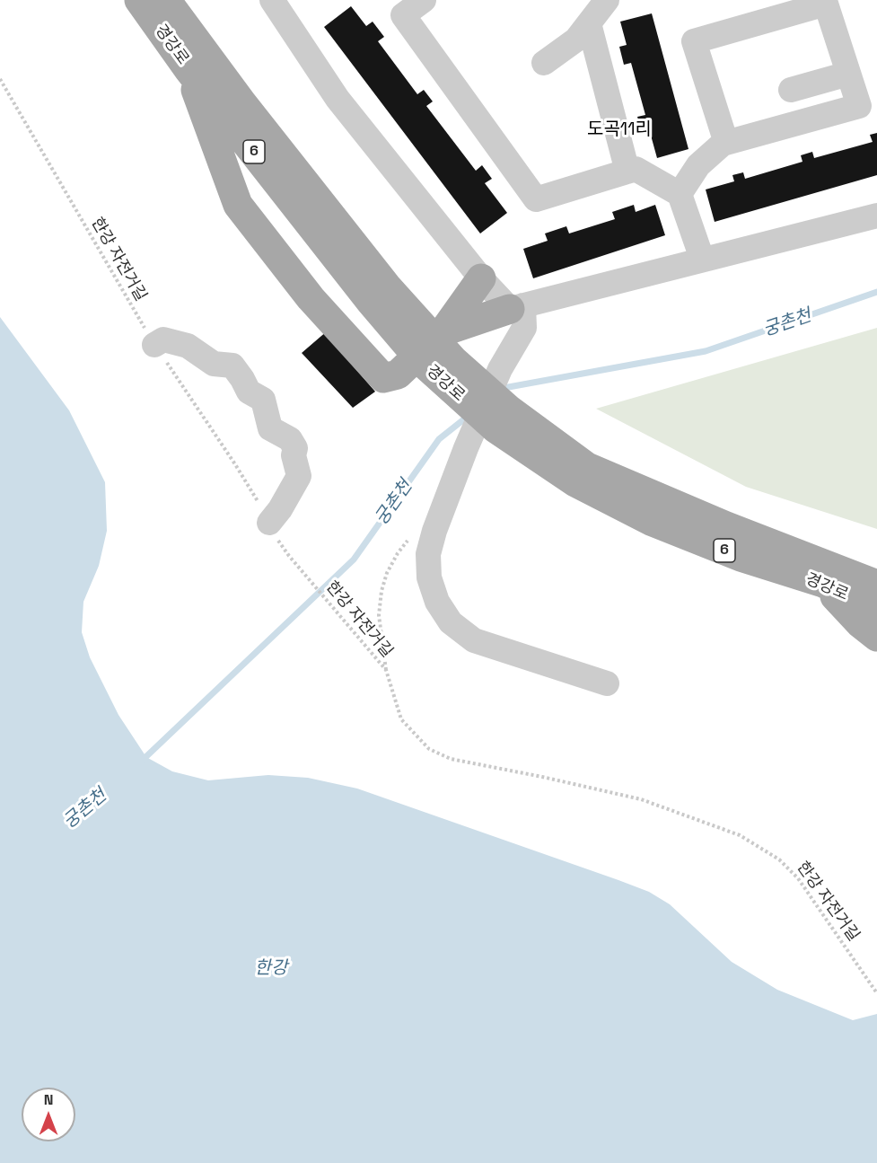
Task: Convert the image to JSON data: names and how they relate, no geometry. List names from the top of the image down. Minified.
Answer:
{"streets":{"main road":["경강로","6"],"path":["한강 자전거길"]},"districts":["도곡11리"],"water":["궁촌천","한강"],"north":"top"}
